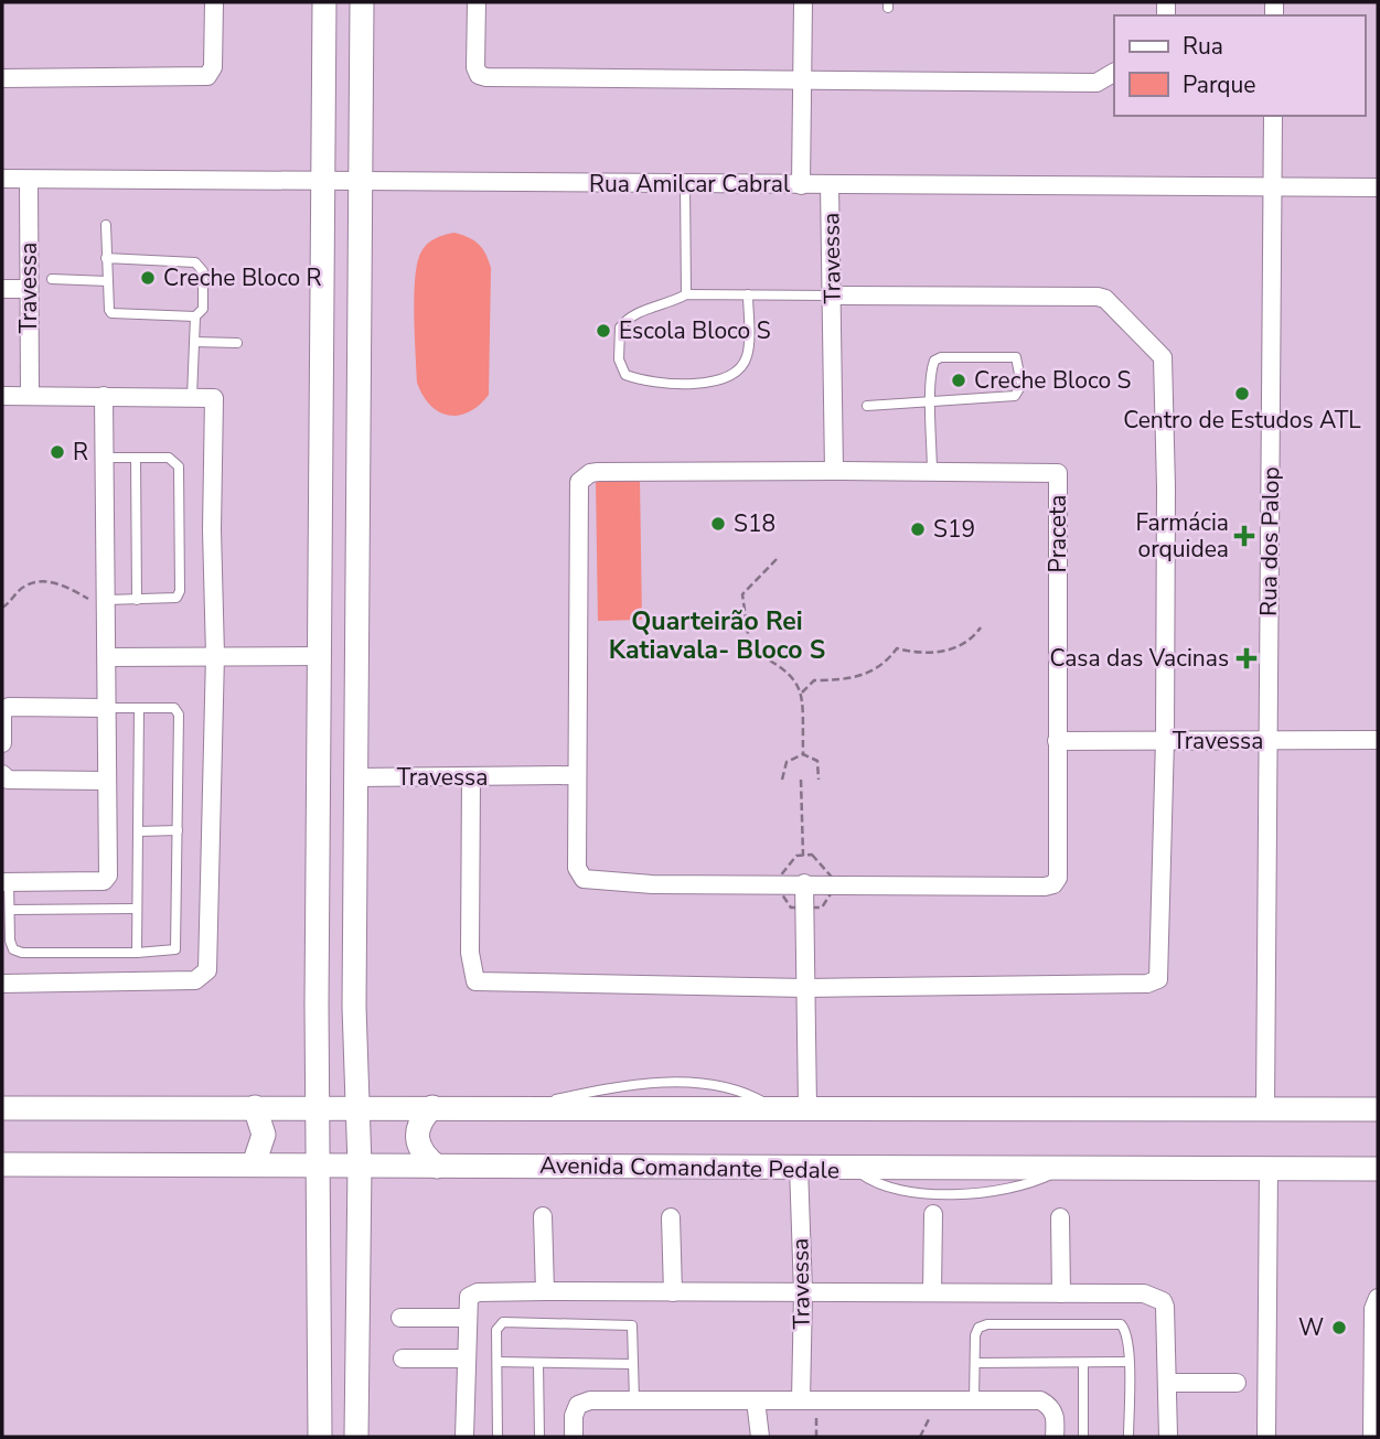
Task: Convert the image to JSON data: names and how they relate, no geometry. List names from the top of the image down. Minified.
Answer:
{"streets":{"street":["Rua Amilcar Cabral","Travessa","Praceta","Rua dos Palop","Avenida Comandante Pedale"]},"crossings":[["Rua Amilcar Cabral","Travessa"],["Rua Amilcar Cabral","Rua dos Palop"],["Travessa","Praceta"],["Travessa","Rua dos Palop"],["Travessa","Avenida Comandante Pedale"]],"districts":["Quarteirão Rei Katiavala- Bloco S"],"places":{"other":["Creche Bloco R","Escola Bloco S","Creche Bloco S","Centro de Estudos ATL","R","S18","S19","W"],"health":["Farmácia orquidea","Casa das Vacinas"]},"legend":["Rua","Parque"]}
